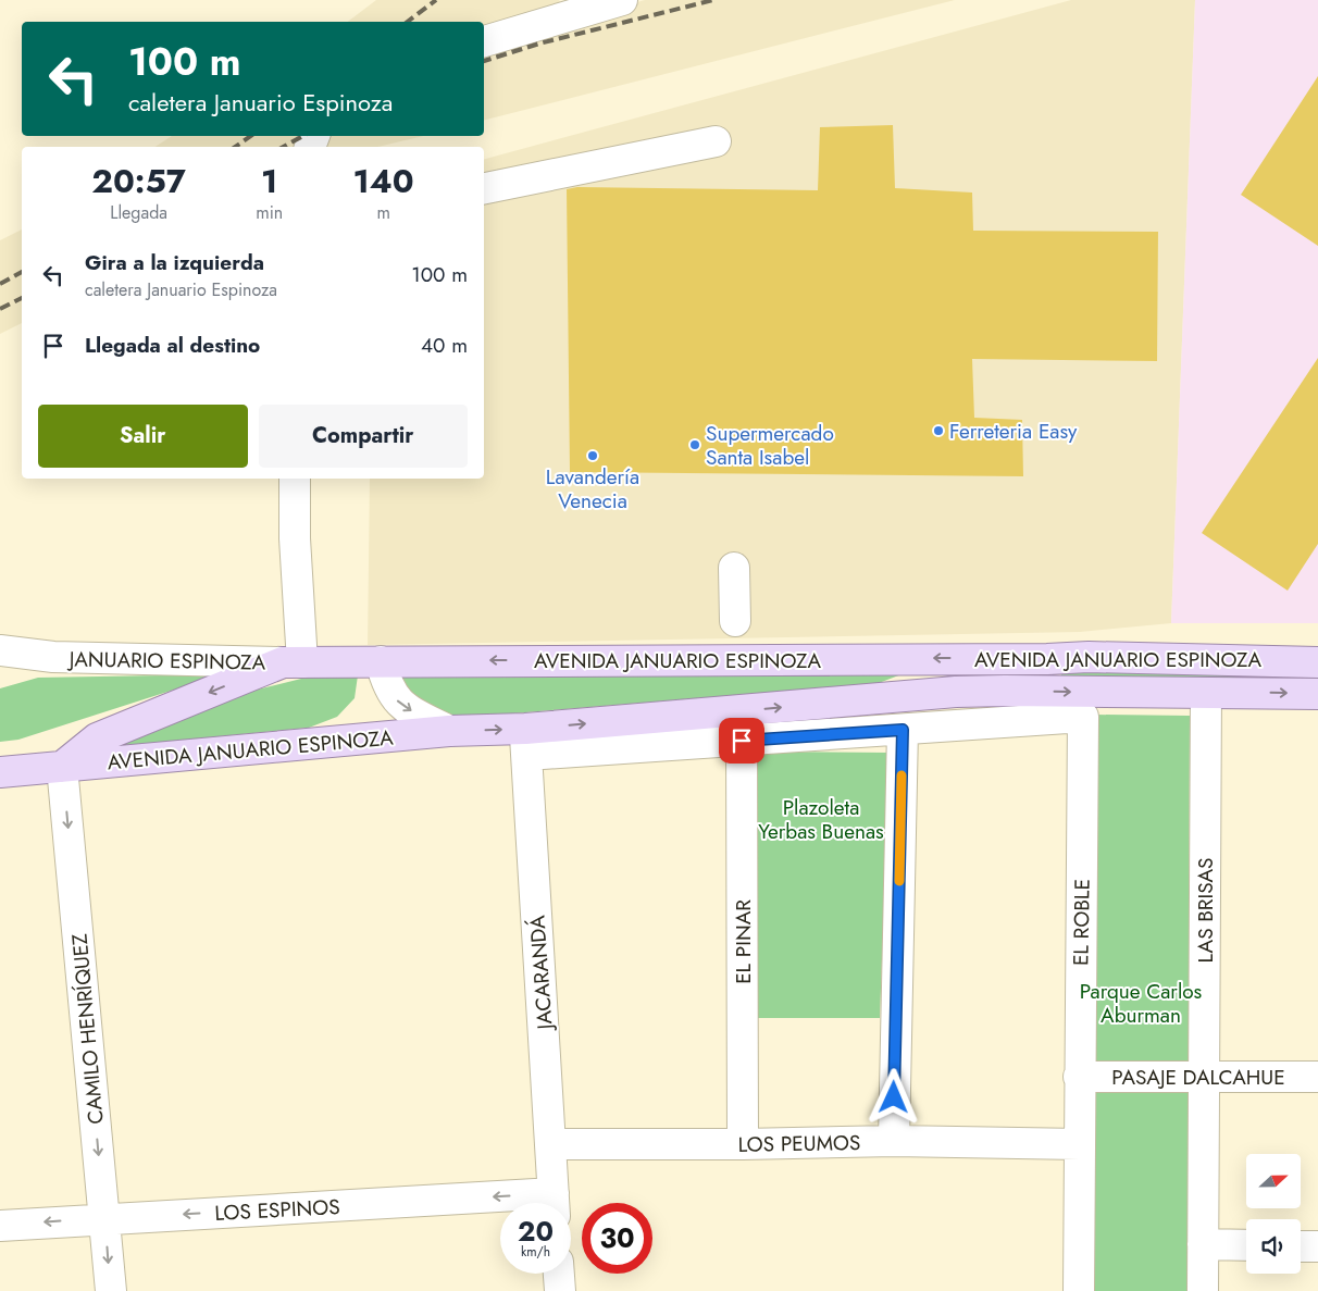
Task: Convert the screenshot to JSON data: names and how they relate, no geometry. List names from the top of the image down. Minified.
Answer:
{"streets":{"main road":["AVENIDA JANUARIO ESPINOZA"],"street":["JANUARIO ESPINOZA","LAS BRISAS","EL ROBLE","EL PINAR","JACARANDÁ","CAMILO HENRÍQUEZ","PASAJE DALCAHUE","LOS PEUMOS","LOS ESPINOS"]},"crossings":[["AVENIDA JANUARIO ESPINOZA","JANUARIO ESPINOZA"],["AVENIDA JANUARIO ESPINOZA","LAS BRISAS"],["AVENIDA JANUARIO ESPINOZA","JACARANDÁ"],["AVENIDA JANUARIO ESPINOZA","CAMILO HENRÍQUEZ"],["LAS BRISAS","PASAJE DALCAHUE"],["EL ROBLE","PASAJE DALCAHUE"],["EL ROBLE","LOS PEUMOS"],["EL PINAR","LOS PEUMOS"],["JACARANDÁ","LOS PEUMOS"],["CAMILO HENRÍQUEZ","LOS ESPINOS"]],"one_way":["CAMILO HENRÍQUEZ","LOS ESPINOS"],"parks":["Plazoleta Yerbas Buenas","Parque Carlos Aburman"],"places":["Ferreteria Easy","Supermercado Santa Isabel","Lavandería Venecia"],"north":"right","page":{"turn":["100 m","caletera Januario Espinoza"],"eta":["20:57","Llegada","1","min","140","m"],"list":[{"name":"Gira a la izquierda","note":"caletera Januario Espinoza","value":"100 m"},{"name":"Llegada al destino","value":"40 m"}],"buttons":["Salir","Compartir"],"speed":"20 km/h","limit":"30"}}
